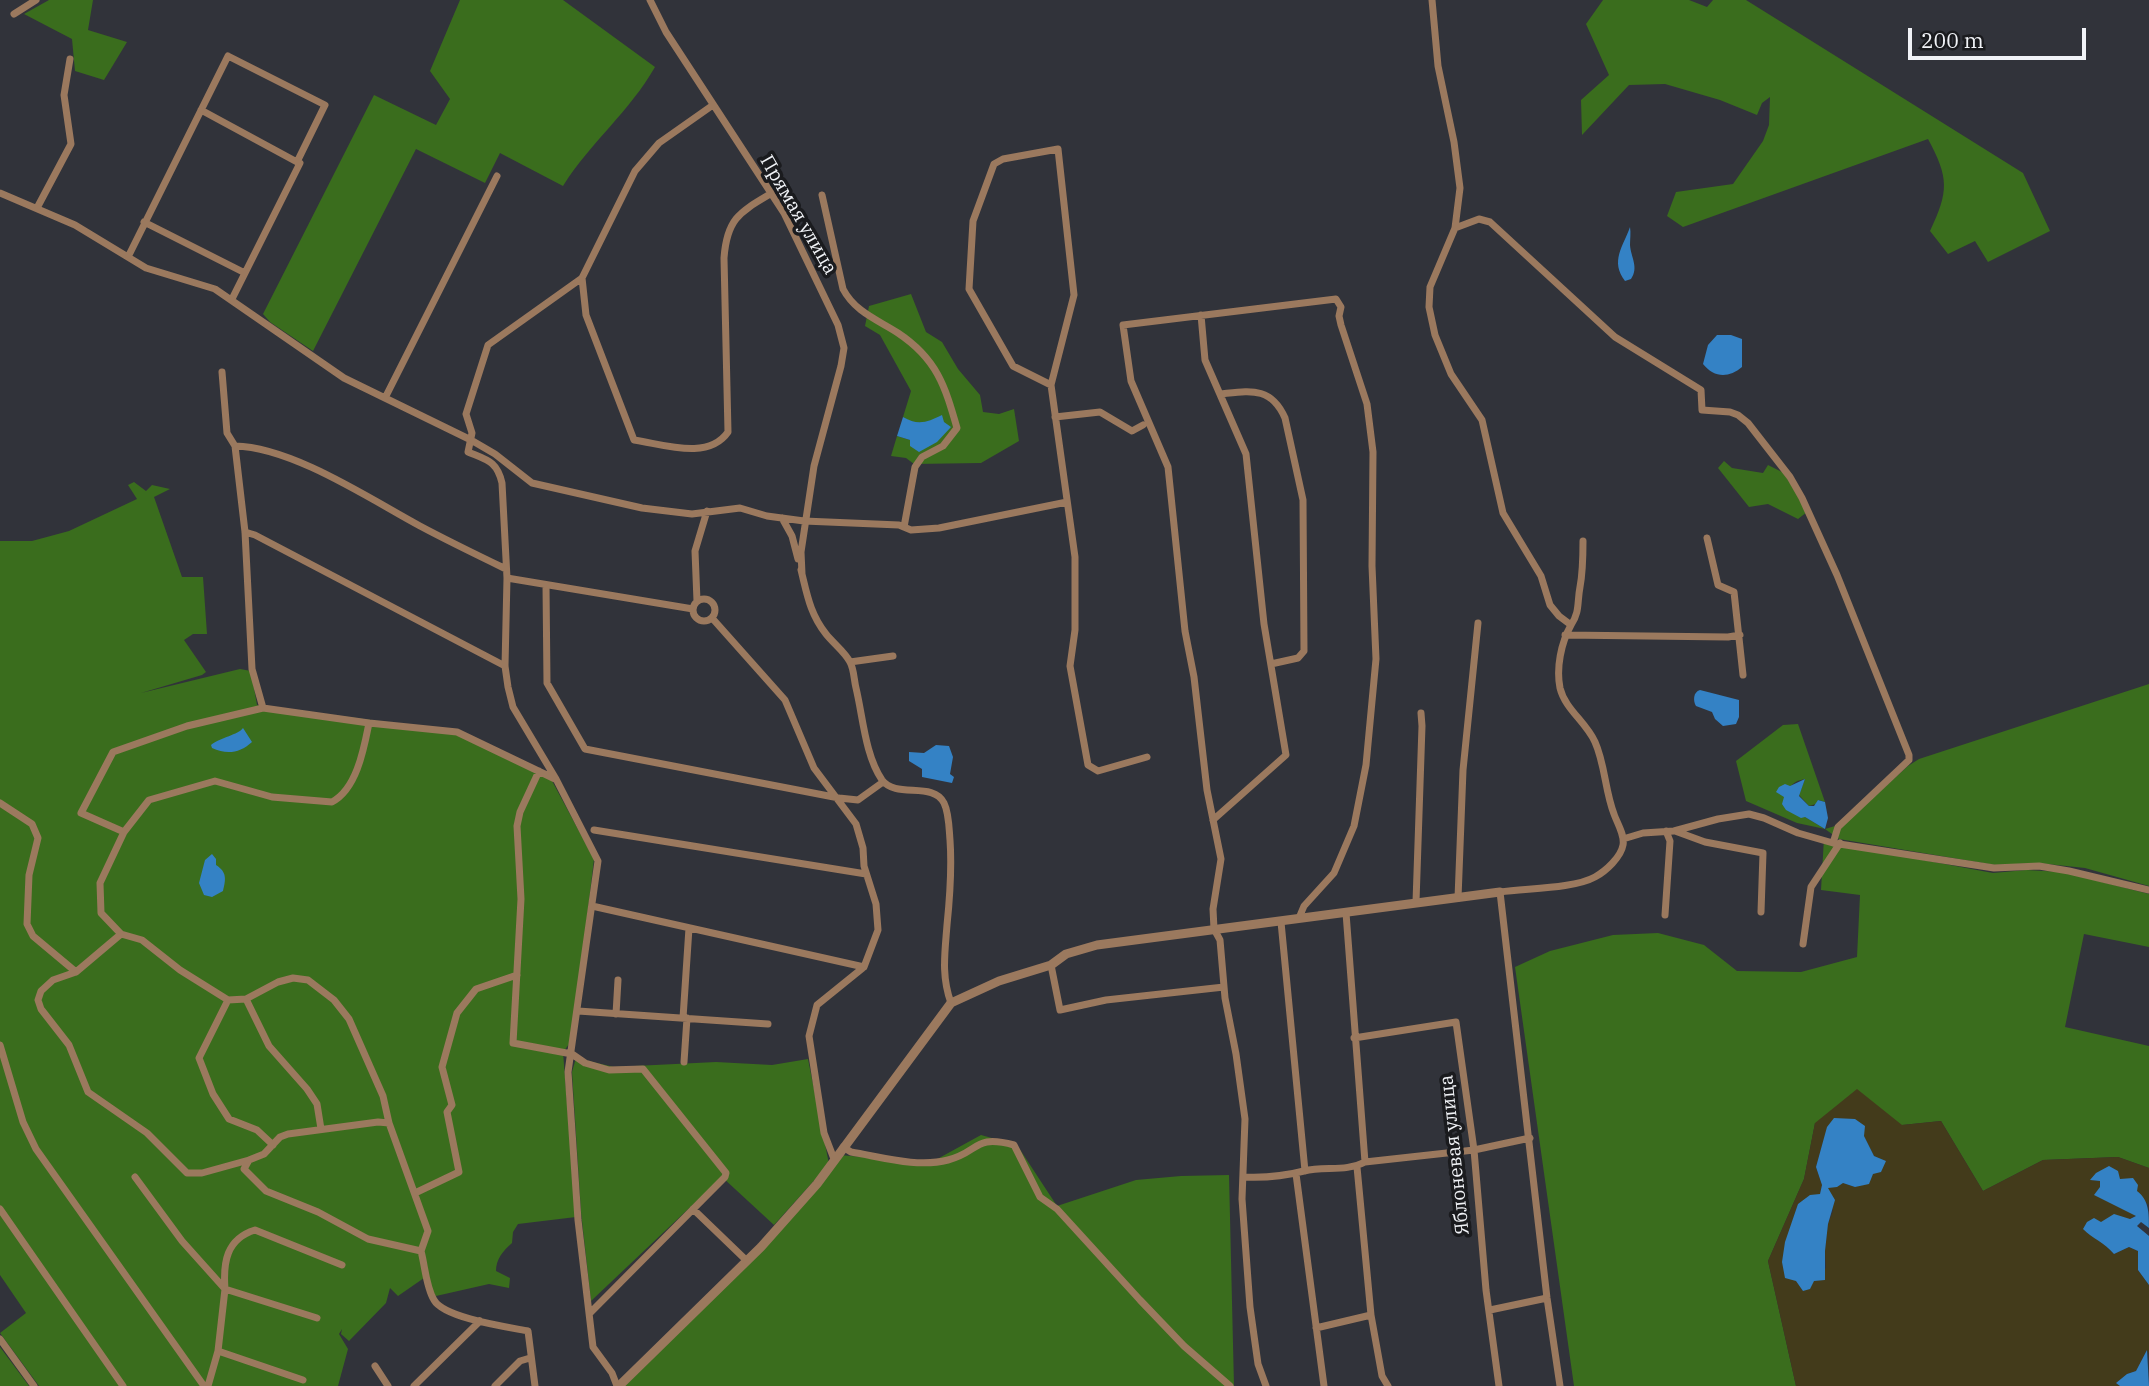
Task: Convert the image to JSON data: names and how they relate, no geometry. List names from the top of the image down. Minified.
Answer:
{"streets":{"street":["Прямая улица","Яблоневая улица"]},"scale_bar":"200 m"}
